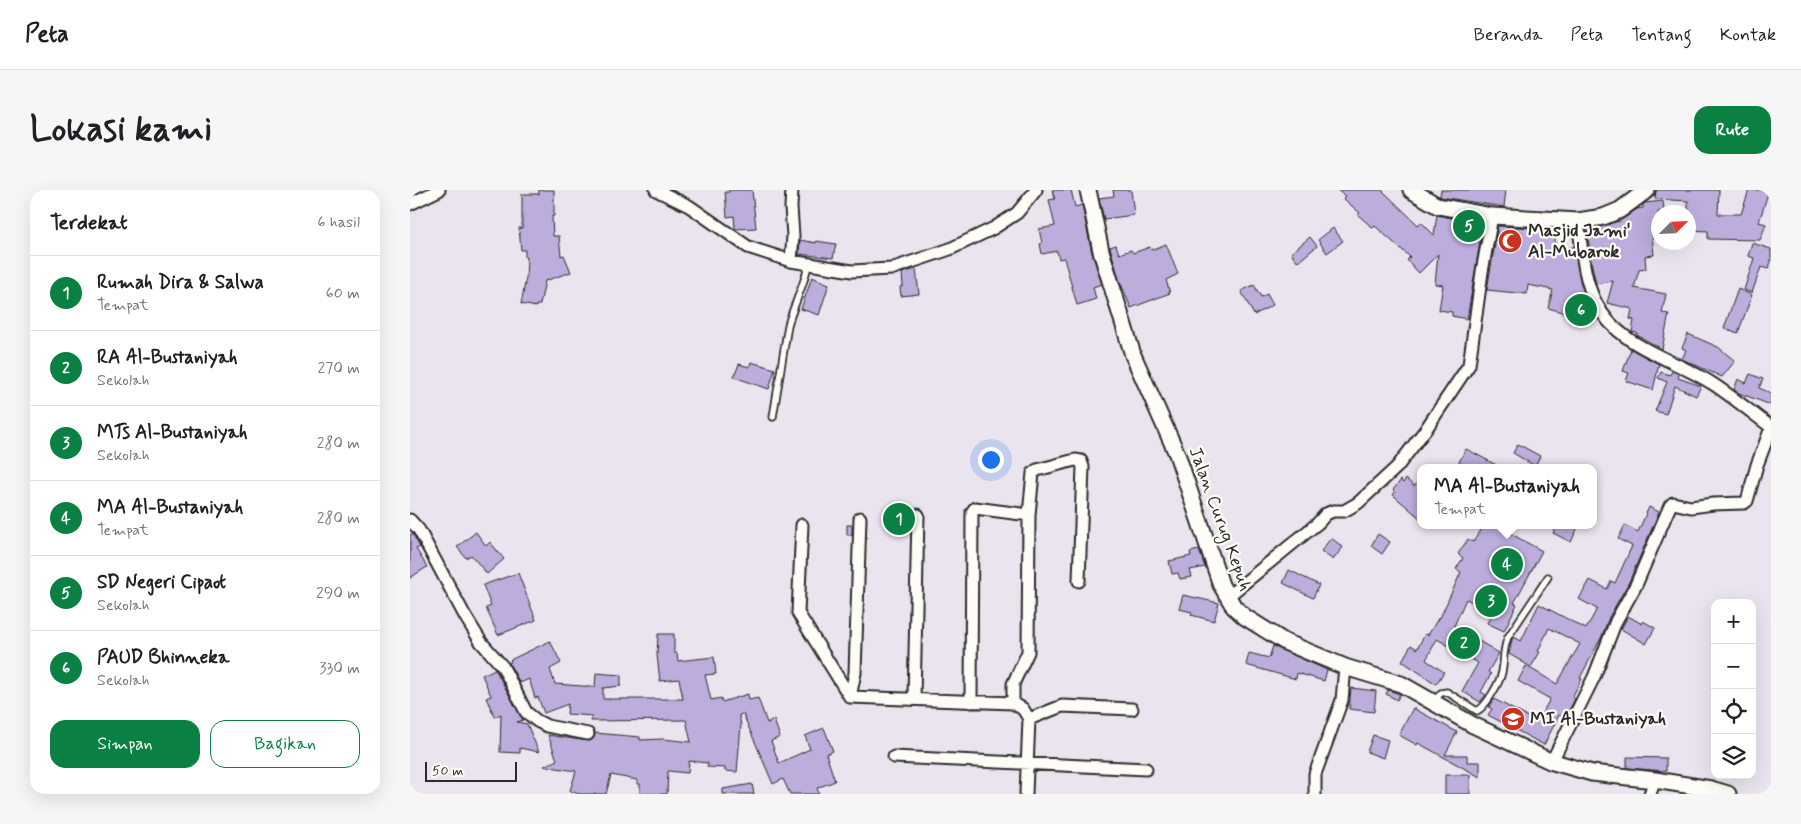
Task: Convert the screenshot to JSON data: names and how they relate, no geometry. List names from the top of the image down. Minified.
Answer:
{"streets":{"street":["Jalan Curug Kepuh"]},"places":{"mosque":["Masjid Jami' Al-Mubarok"],"school or university":["MI Al-Bustaniyah"]},"scale_bar":"50 m","north":"top right","page":{"header":"Peta","nav":["Beranda","Peta","Tentang","Kontak"],"buttons":["Rute",["Simpan","Bagikan"]],"title":"Lokasi kami","heading":["Terdekat","6 hasil"],"pins":["5","6","1","4","3","2"],"list":[{"mark":"1","name":"Rumah Dira & Salwa","note":"Tempat","value":"60 m"},{"mark":"2","name":"RA Al-Bustaniyah","note":"Sekolah","value":"270 m"},{"mark":"3","name":"MTs Al-Bustaniyah","note":"Sekolah","value":"280 m"},{"mark":"4","name":"MA Al-Bustaniyah","note":"Tempat","value":"280 m"},{"mark":"5","name":"SD Negeri Cipaot","note":"Sekolah","value":"290 m"},{"mark":"6","name":"PAUD Bhinneka","note":"Sekolah","value":"330 m"}],"popup":["MA Al-Bustaniyah","Tempat"],"map_buttons":["+","−"],"scale":"50 m"}}
